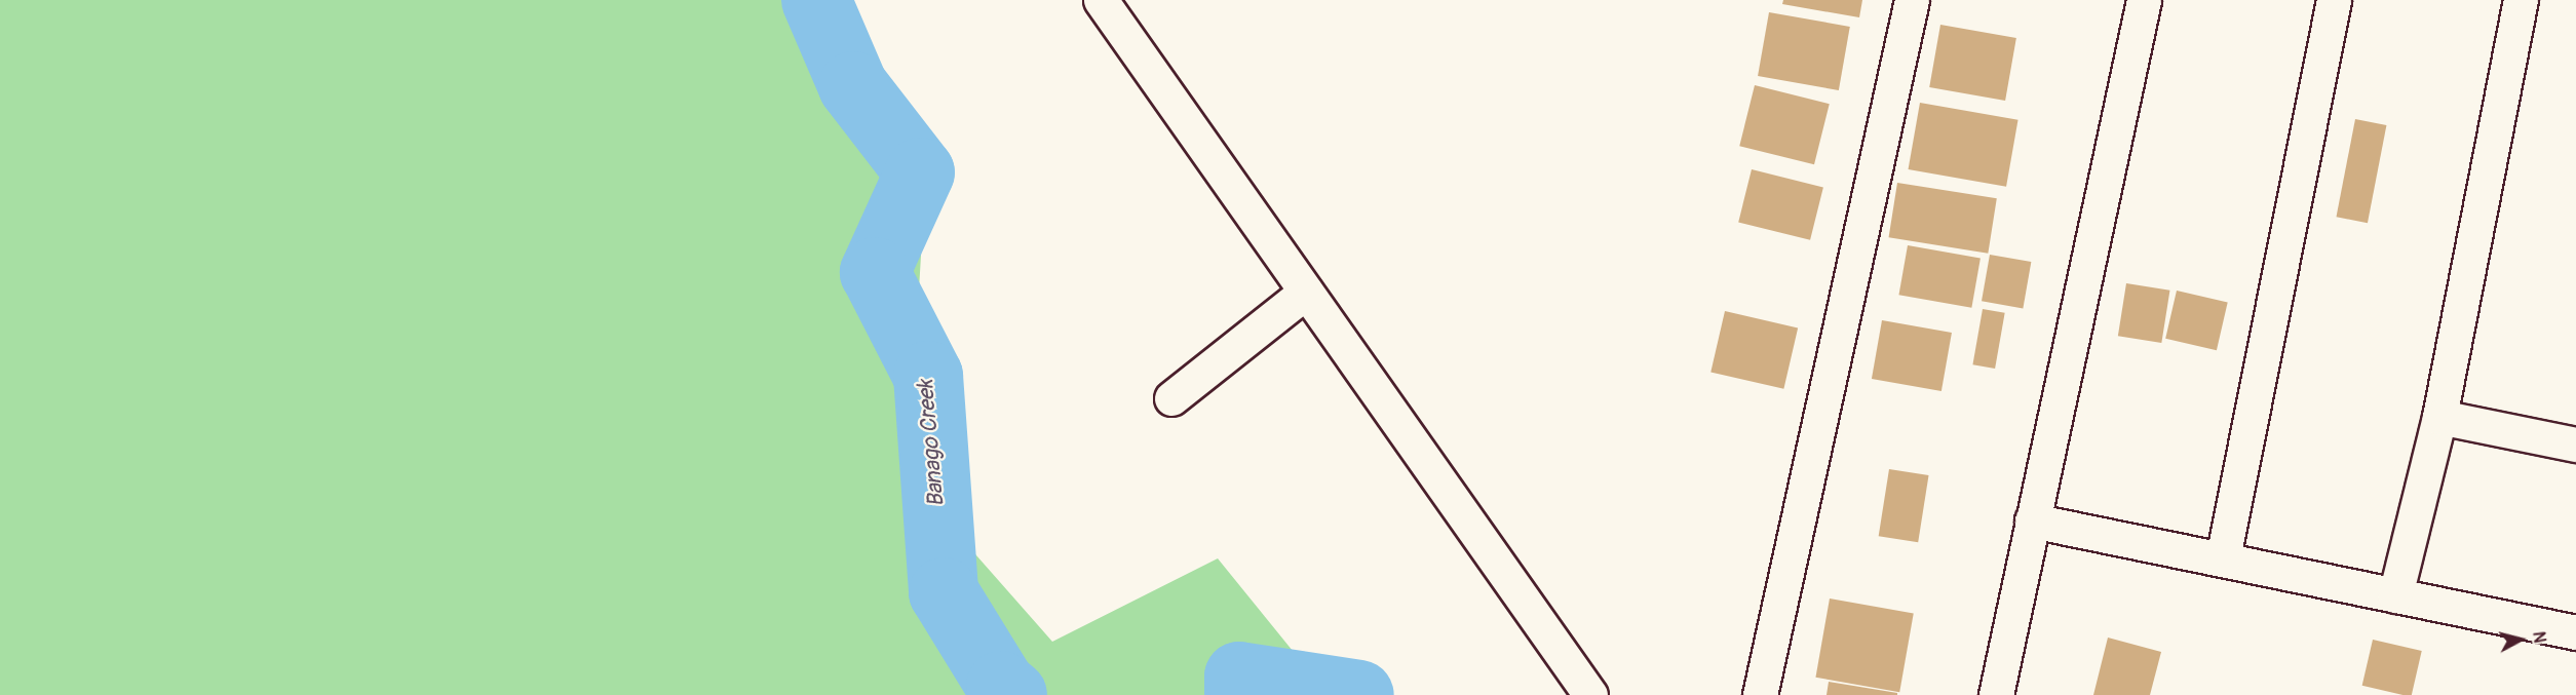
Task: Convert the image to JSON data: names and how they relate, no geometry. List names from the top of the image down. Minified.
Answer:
{"water":["Banago Creek"],"north":"right"}
